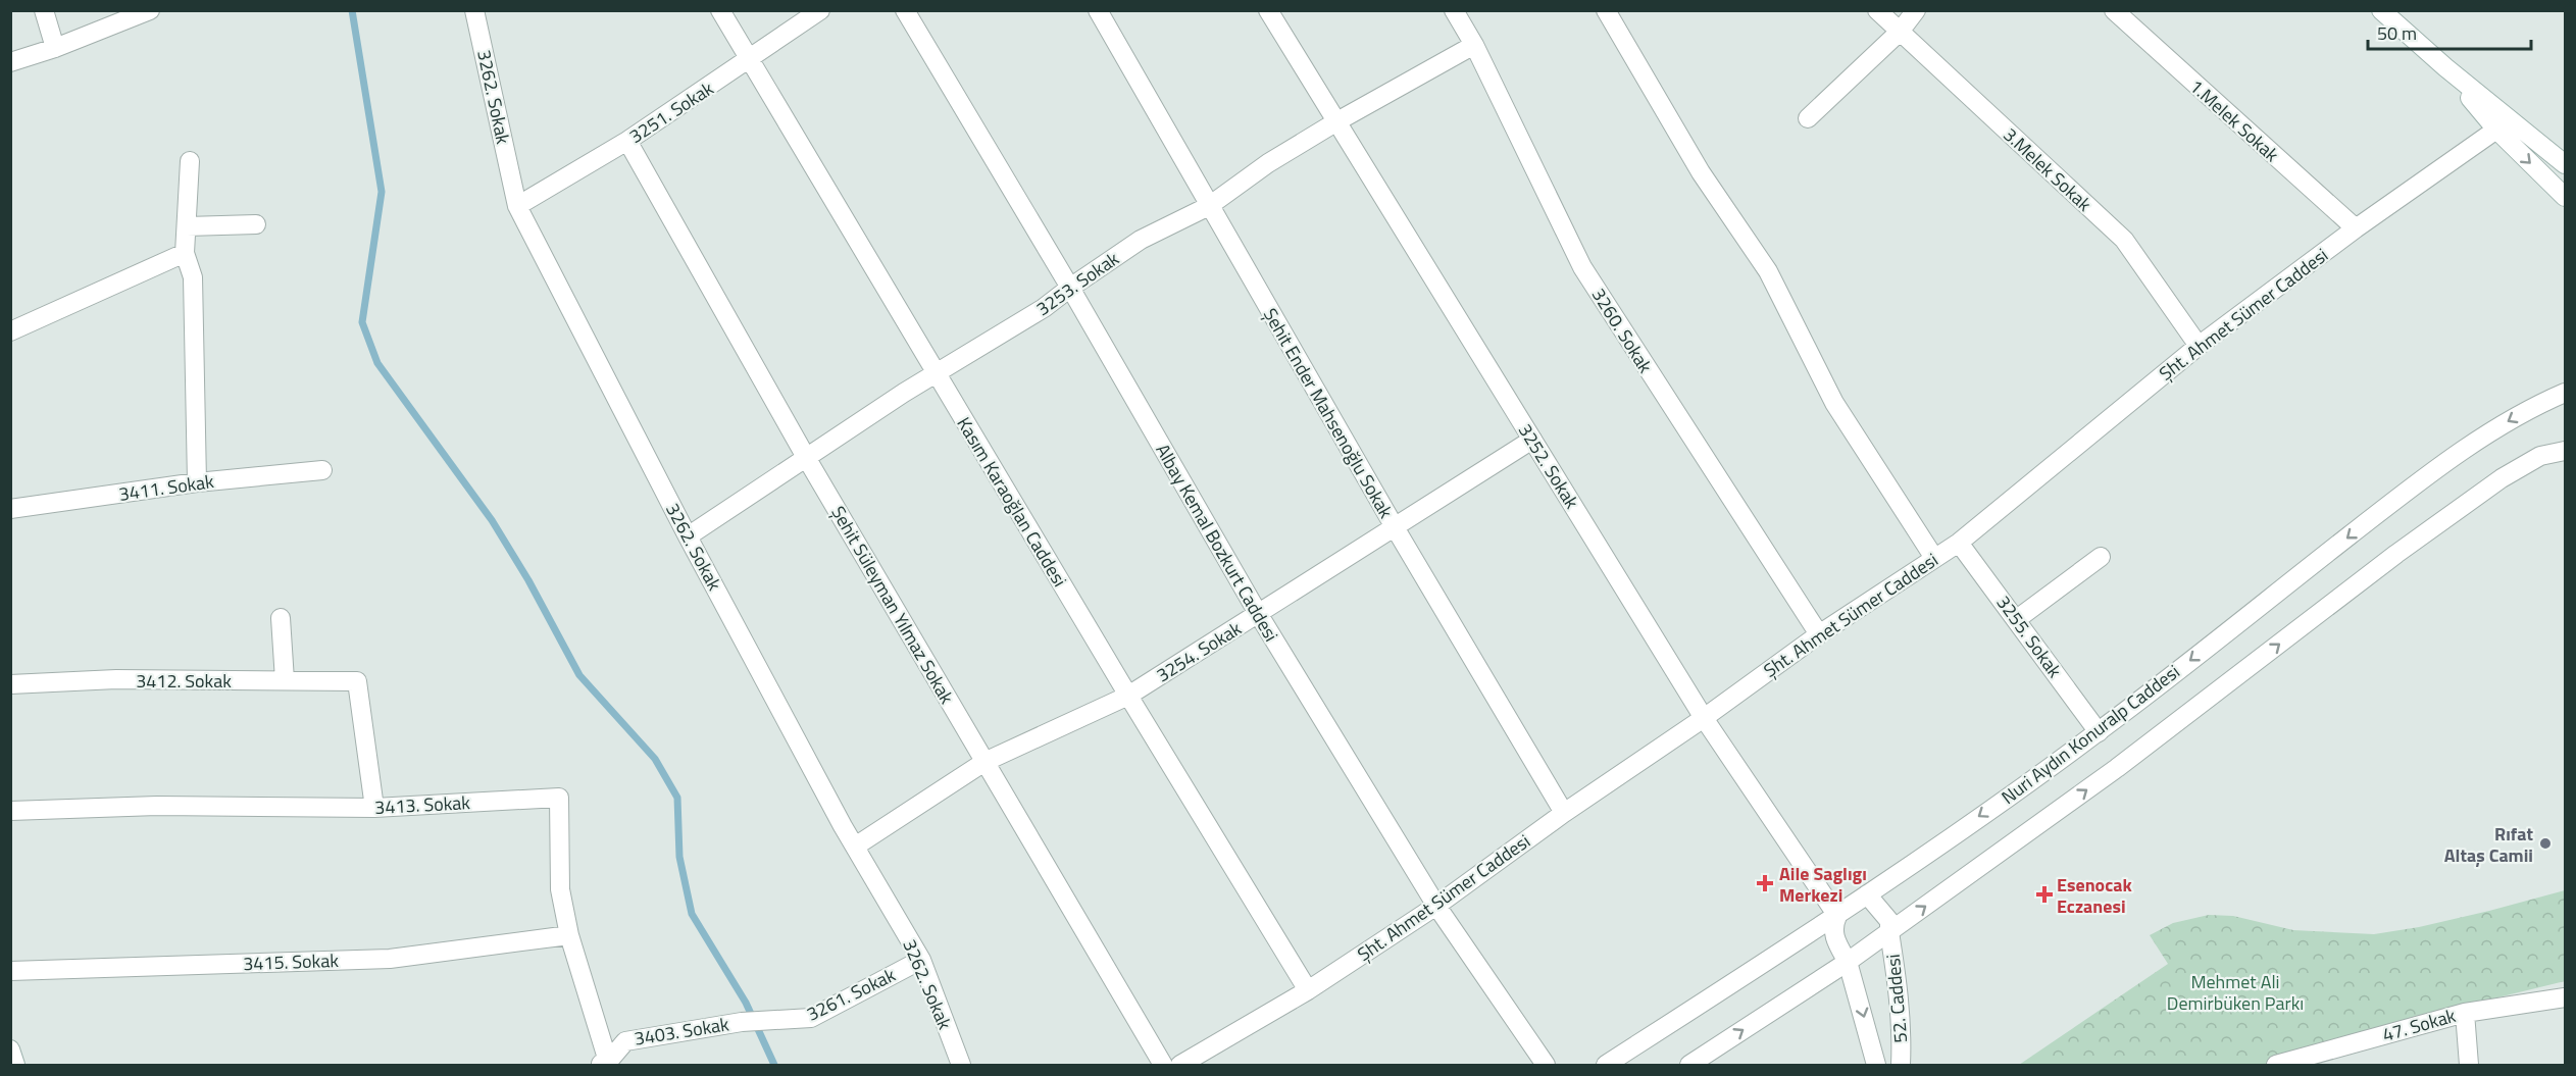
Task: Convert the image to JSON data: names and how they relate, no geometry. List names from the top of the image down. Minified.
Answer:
{"streets":{"street":["3262. Sokak","3251. Sokak","1.Melek Sokak","3.Melek Sokak","3253. Sokak","Şht. Ahmet Sümer Caddesi","3260. Sokak","Şehit Ender Mahsenoğlu Sokak","3252. Sokak","3411. Sokak","Kasım Karaoğlan Caddesi","Albay Kemal Bozkurt Caddesi","Şehit Süleyman Yılmaz Sokak","3255. Sokak","3254. Sokak","3412. Sokak","Nuri Aydın Konuralp Caddesi","3413. Sokak","3415. Sokak","3261. Sokak","52. Caddesi","47. Sokak","3403. Sokak"]},"crossings":[["3262. Sokak","3251. Sokak"],["3262. Sokak","3253. Sokak"],["3262. Sokak","3254. Sokak"],["3262. Sokak","3261. Sokak"],["3251. Sokak","Kasım Karaoğlan Caddesi"],["3251. Sokak","Şehit Süleyman Yılmaz Sokak"],["1.Melek Sokak","Şht. Ahmet Sümer Caddesi"],["3.Melek Sokak","Şht. Ahmet Sümer Caddesi"],["3253. Sokak","3260. Sokak"],["3253. Sokak","Şehit Ender Mahsenoğlu Sokak"],["3253. Sokak","3252. Sokak"],["3253. Sokak","Kasım Karaoğlan Caddesi"],["3253. Sokak","Albay Kemal Bozkurt Caddesi"],["3253. Sokak","Şehit Süleyman Yılmaz Sokak"],["Şht. Ahmet Sümer Caddesi","3260. Sokak"],["Şht. Ahmet Sümer Caddesi","Şehit Ender Mahsenoğlu Sokak"],["Şht. Ahmet Sümer Caddesi","3252. Sokak"],["Şht. Ahmet Sümer Caddesi","Kasım Karaoğlan Caddesi"],["Şht. Ahmet Sümer Caddesi","Albay Kemal Bozkurt Caddesi"],["Şht. Ahmet Sümer Caddesi","3255. Sokak"],["Şehit Ender Mahsenoğlu Sokak","3254. Sokak"],["3252. Sokak","3254. Sokak"],["3252. Sokak","Nuri Aydın Konuralp Caddesi"],["3252. Sokak","52. Caddesi"],["Kasım Karaoğlan Caddesi","3254. Sokak"],["Albay Kemal Bozkurt Caddesi","3254. Sokak"],["Şehit Süleyman Yılmaz Sokak","3254. Sokak"],["3255. Sokak","Nuri Aydın Konuralp Caddesi"],["3412. Sokak","3413. Sokak"],["Nuri Aydın Konuralp Caddesi","52. Caddesi"],["3413. Sokak","3415. Sokak"],["3413. Sokak","3403. Sokak"],["3261. Sokak","3403. Sokak"]],"parks":["Mehmet Ali Demirbüken Parkı"],"places":{"other":["Rıfat Altaş Camii"],"health":["Aile Saglıgı Merkezi","Esenocak Eczanesi"]},"scale_bar":"50 m"}
